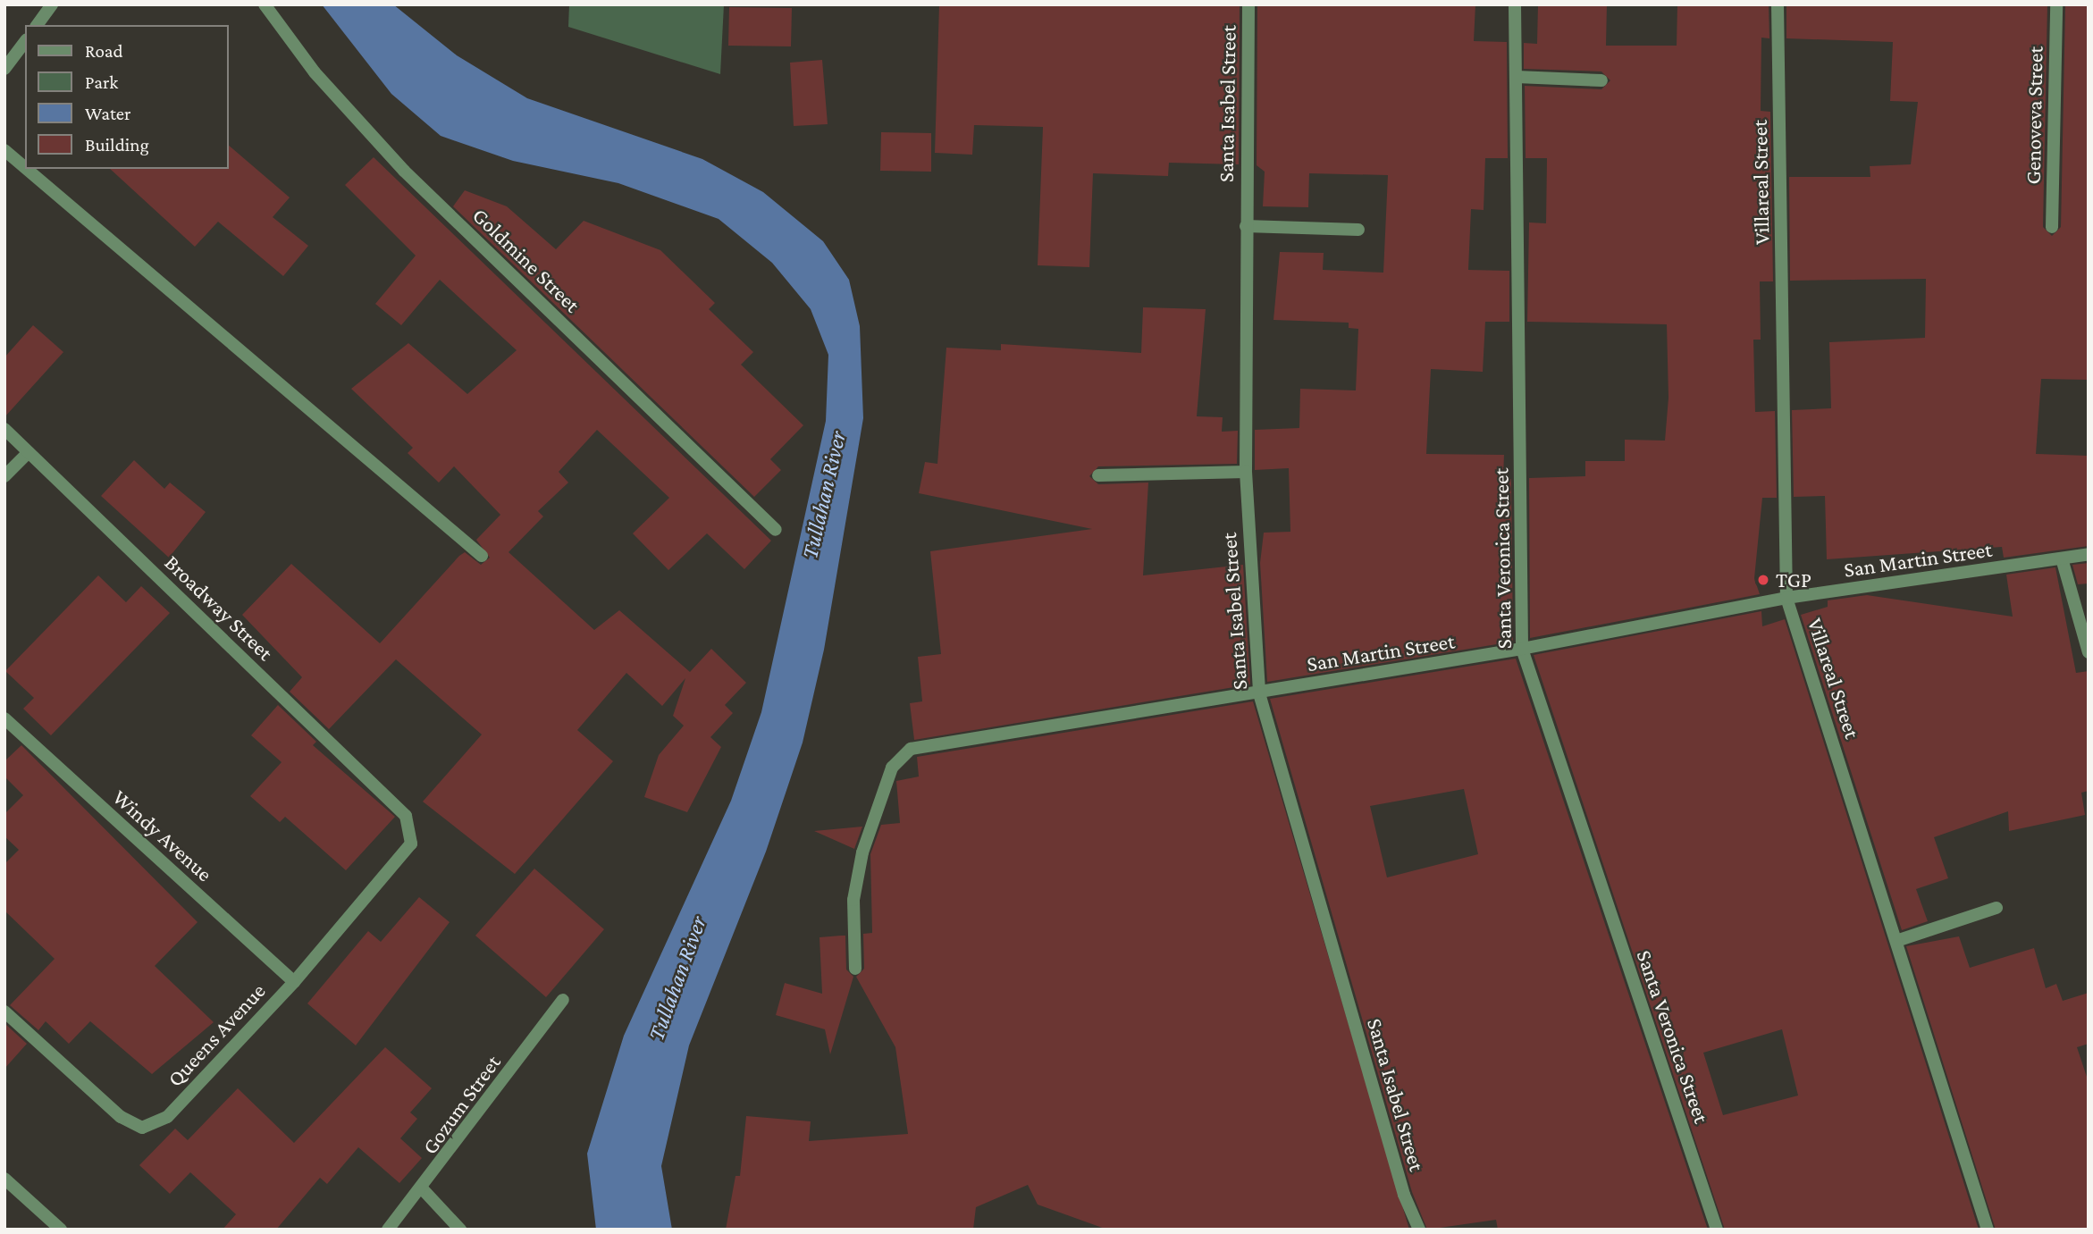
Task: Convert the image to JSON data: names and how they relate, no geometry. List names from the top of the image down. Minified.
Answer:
{"streets":{"street":["Santa Isabel Street","Genoveva Street","Villareal Street","Goldmine Street","Santa Veronica Street","San Martin Street","Broadway Street","Windy Avenue","Queens Avenue","Gozum Street"]},"crossings":[["Santa Isabel Street","San Martin Street"],["Villareal Street","San Martin Street"],["Santa Veronica Street","San Martin Street"],["Broadway Street","Queens Avenue"],["Windy Avenue","Queens Avenue"]],"water":["Tullahan River"],"places":["TGP"],"legend":["Road","Park","Water","Building"]}
